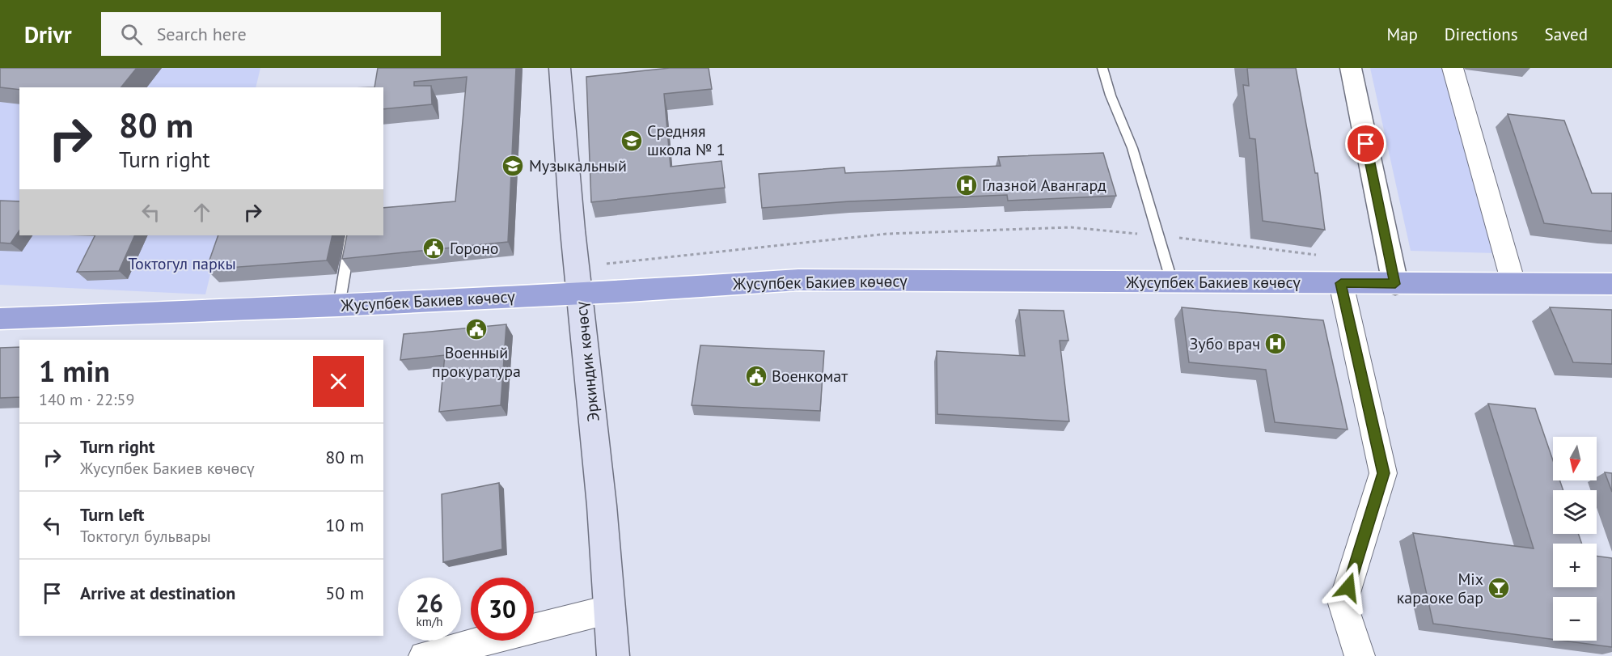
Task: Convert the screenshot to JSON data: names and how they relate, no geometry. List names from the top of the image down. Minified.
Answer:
{"streets":{"highway":["Жусупбек Бакиев көчөсү"],"main road":["Эркиндик көчөсү"]},"crossings":[["Жусупбек Бакиев көчөсү","Эркиндик көчөсү"]],"parks":["Токтогул паркы"],"places":{"school or university":["Средняя школа № 1","Музыкальный"],"hospital":["Глазной Авангард","Зубо врач"],"public building":["Гороно","Военный прокуратура","Военкомат"],"bar":["Mix караоке бар"]},"north":"bottom","page":{"header":"Drivr","search":"Search here","nav":["Map","Directions","Saved"],"turn":["80 m","Turn right"],"heading":["1 min","140 m · 22:59"],"list":[{"name":"Turn right","note":"Жусупбек Бакиев көчөсү","value":"80 m"},{"name":"Turn left","note":"Токтогул бульвары","value":"10 m"},{"name":"Arrive at destination","value":"50 m"}],"map_buttons":["+","−"],"speed":"26 km/h","limit":"30"}}
